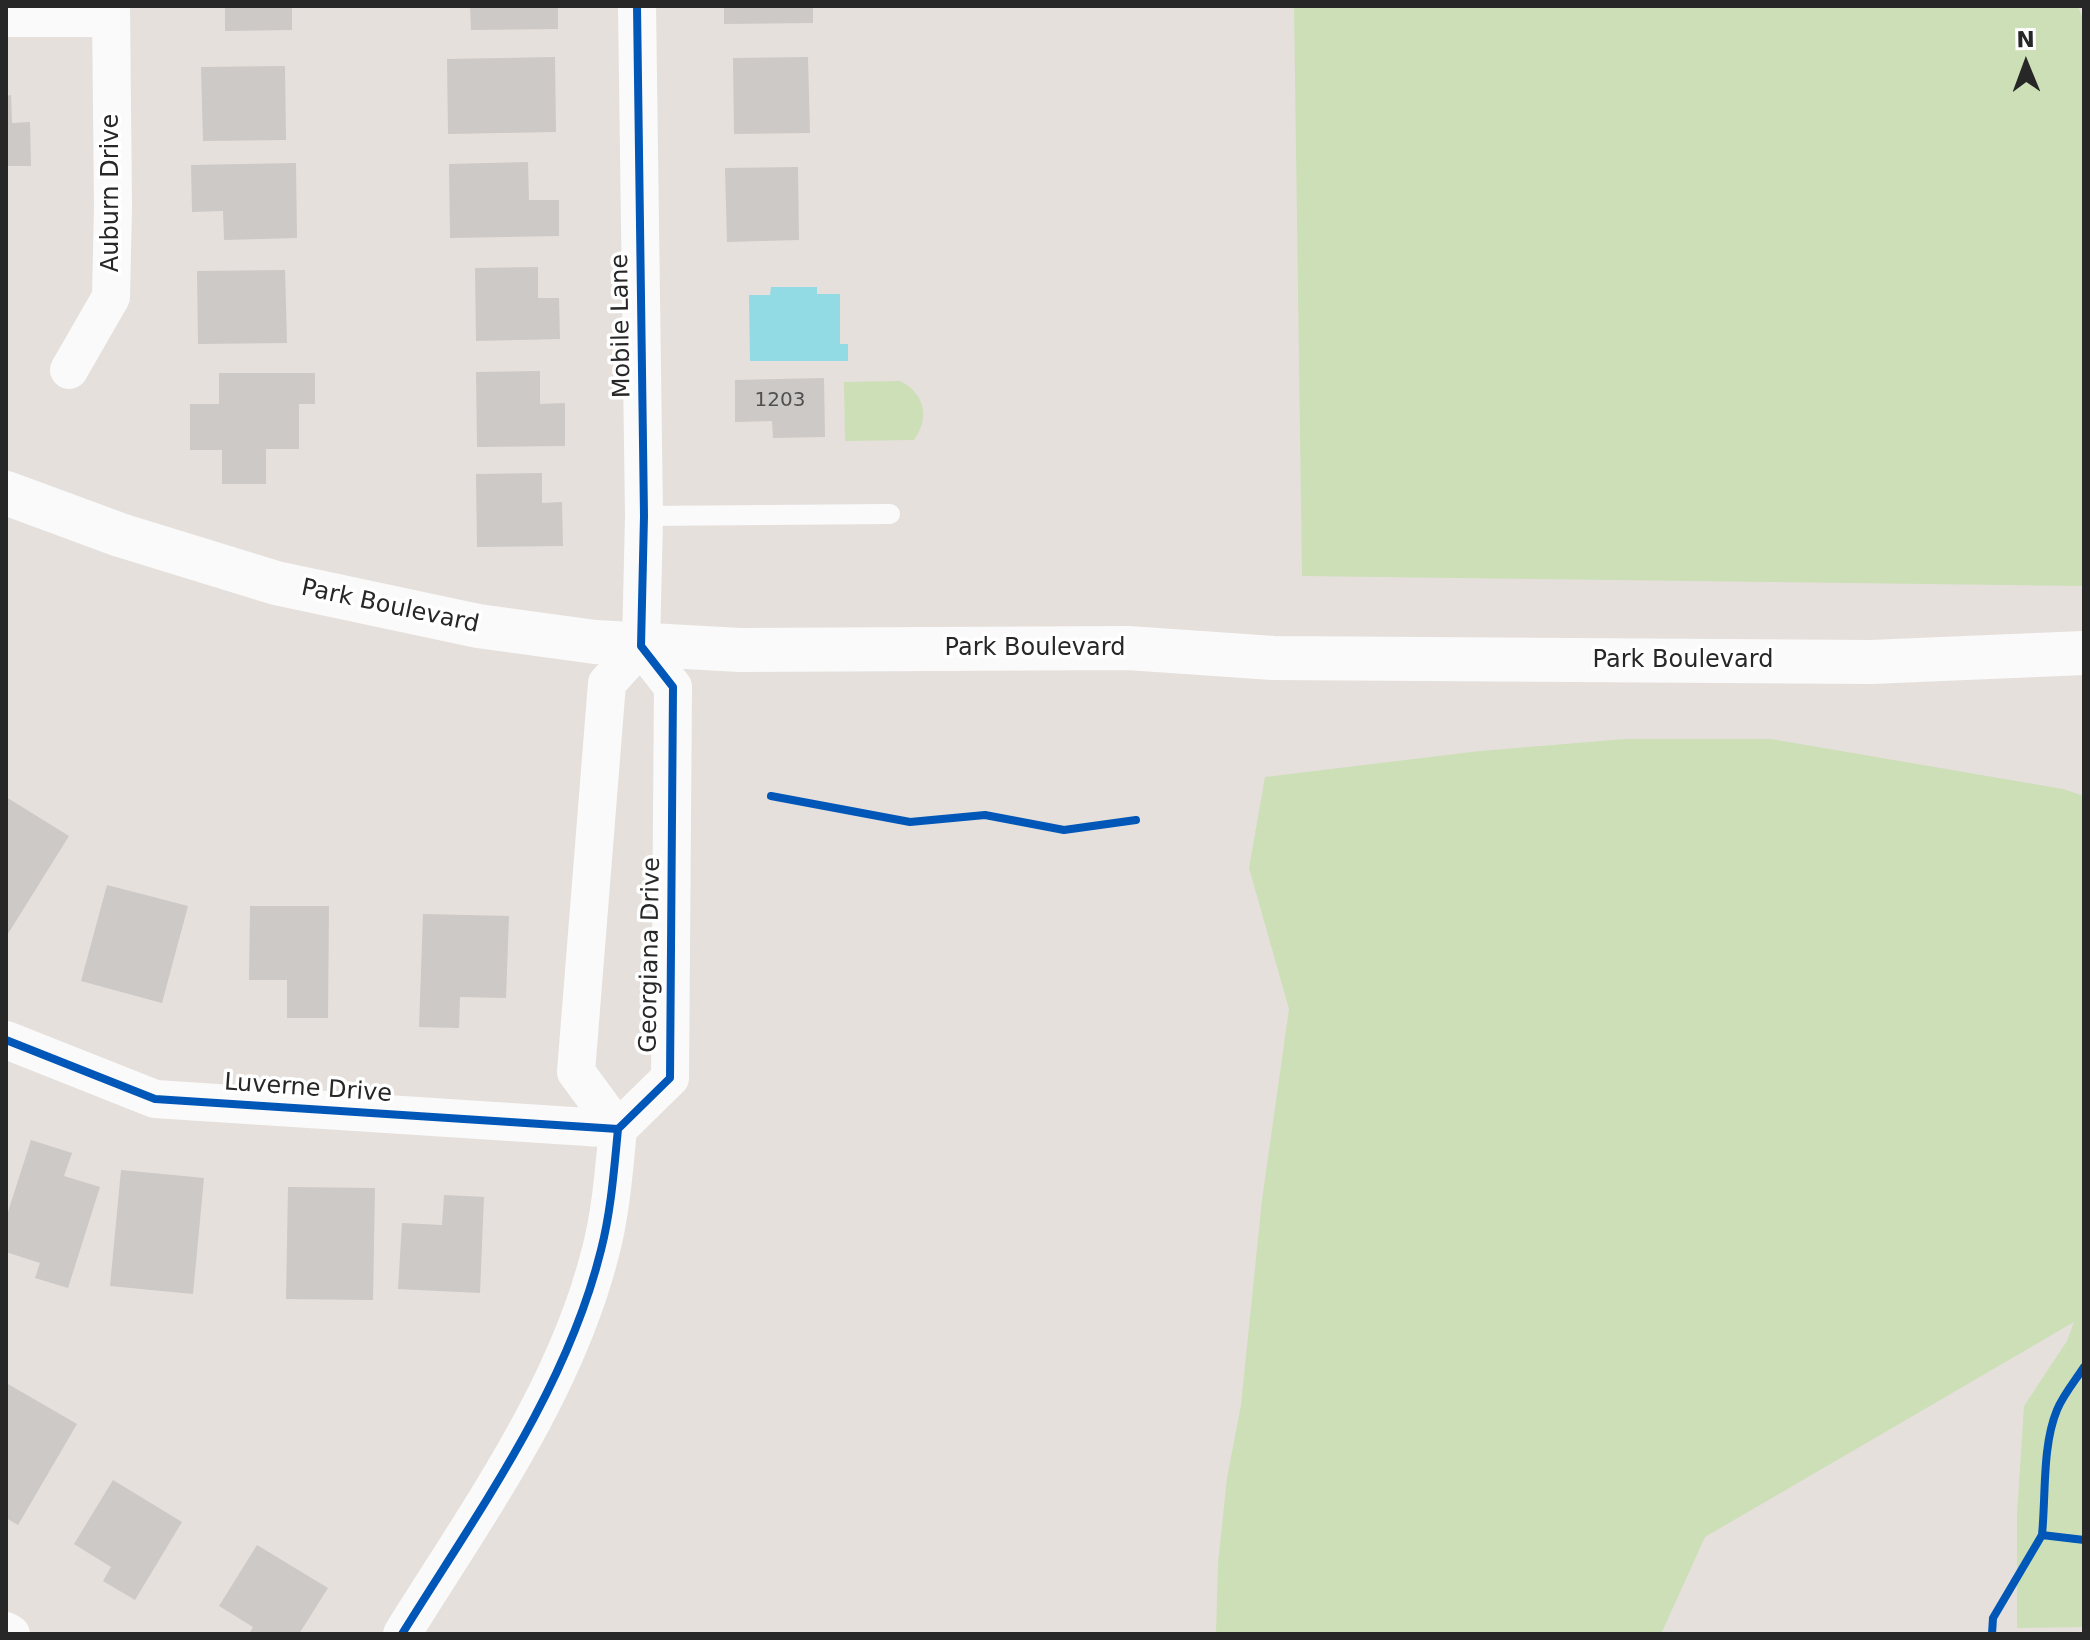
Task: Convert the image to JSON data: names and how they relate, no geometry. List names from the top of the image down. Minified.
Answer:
{"streets":{"main road":["Park Boulevard"],"street":["Auburn Drive","Mobile Lane","Georgiana Drive","Luverne Drive"]},"crossings":[["Mobile Lane","Park Boulevard"],["Mobile Lane","Georgiana Drive"],["Park Boulevard","Georgiana Drive"],["Georgiana Drive","Luverne Drive"]],"house_numbers":["1203"],"north":"top"}
